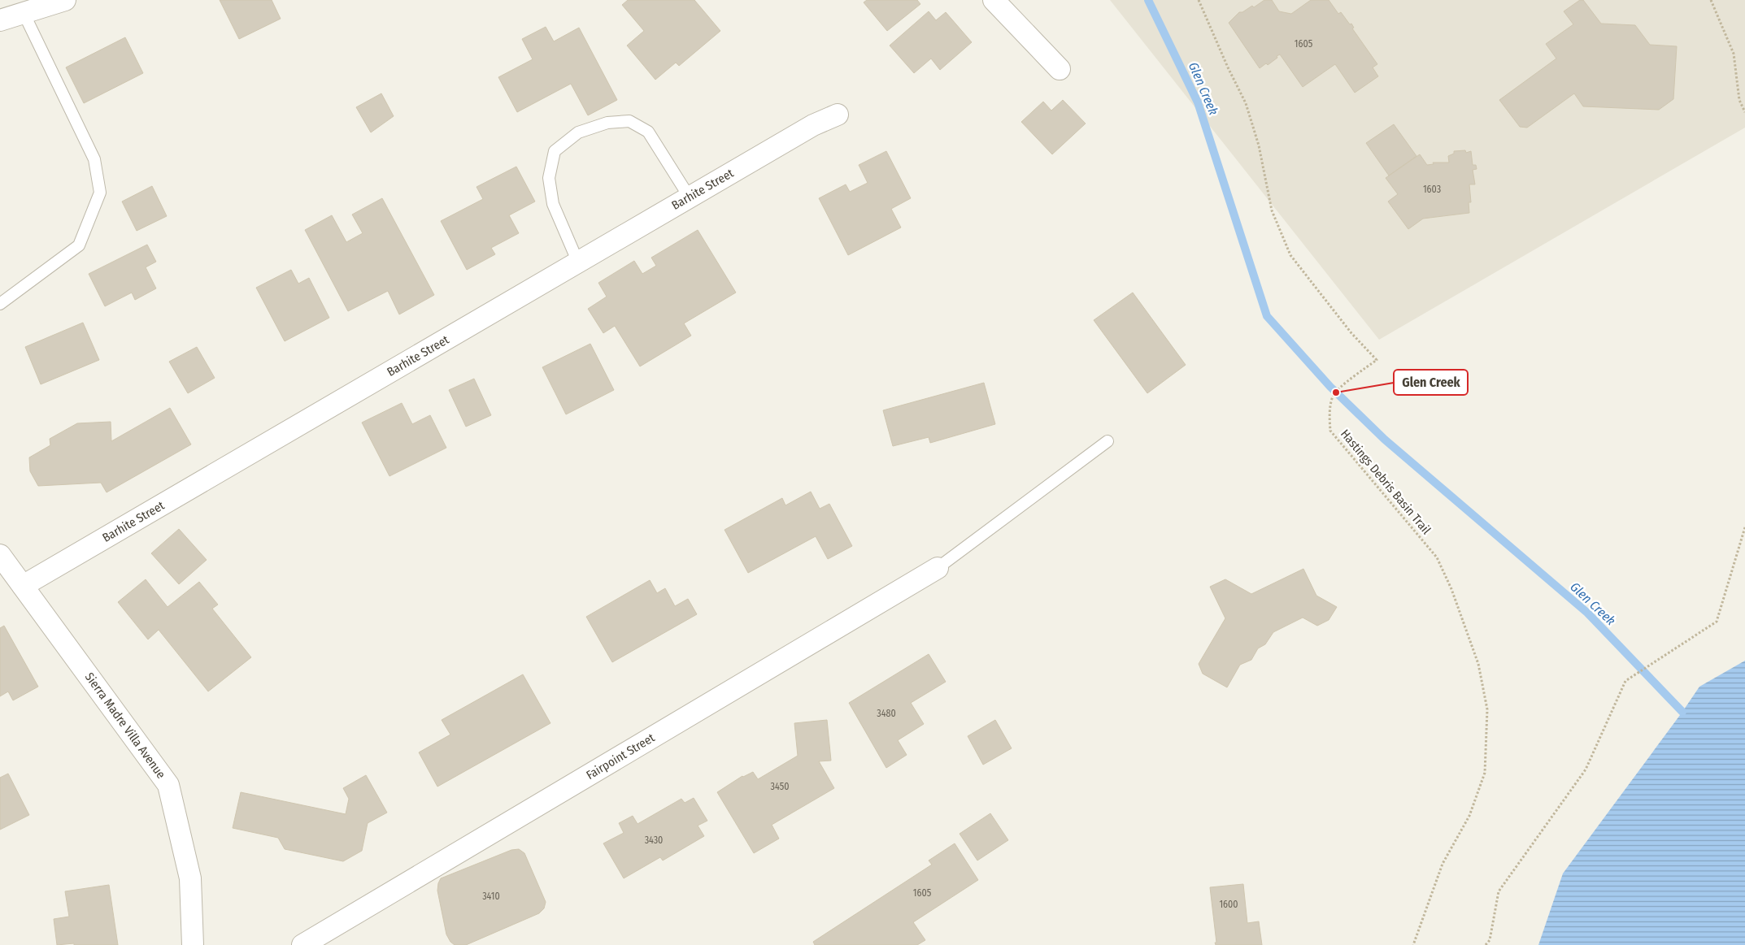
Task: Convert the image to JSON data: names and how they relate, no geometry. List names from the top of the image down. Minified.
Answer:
{"streets":{"street":["Barhite Street","Sierra Madre Villa Avenue","Fairpoint Street"],"path":["Hastings Debris Basin Trail"]},"crossings":[["Barhite Street","Sierra Madre Villa Avenue"]],"water":["Glen Creek"],"places":["Glen Creek"],"house_numbers":["1605","1603","3480","3450","3430","1605","3410","1600"]}
